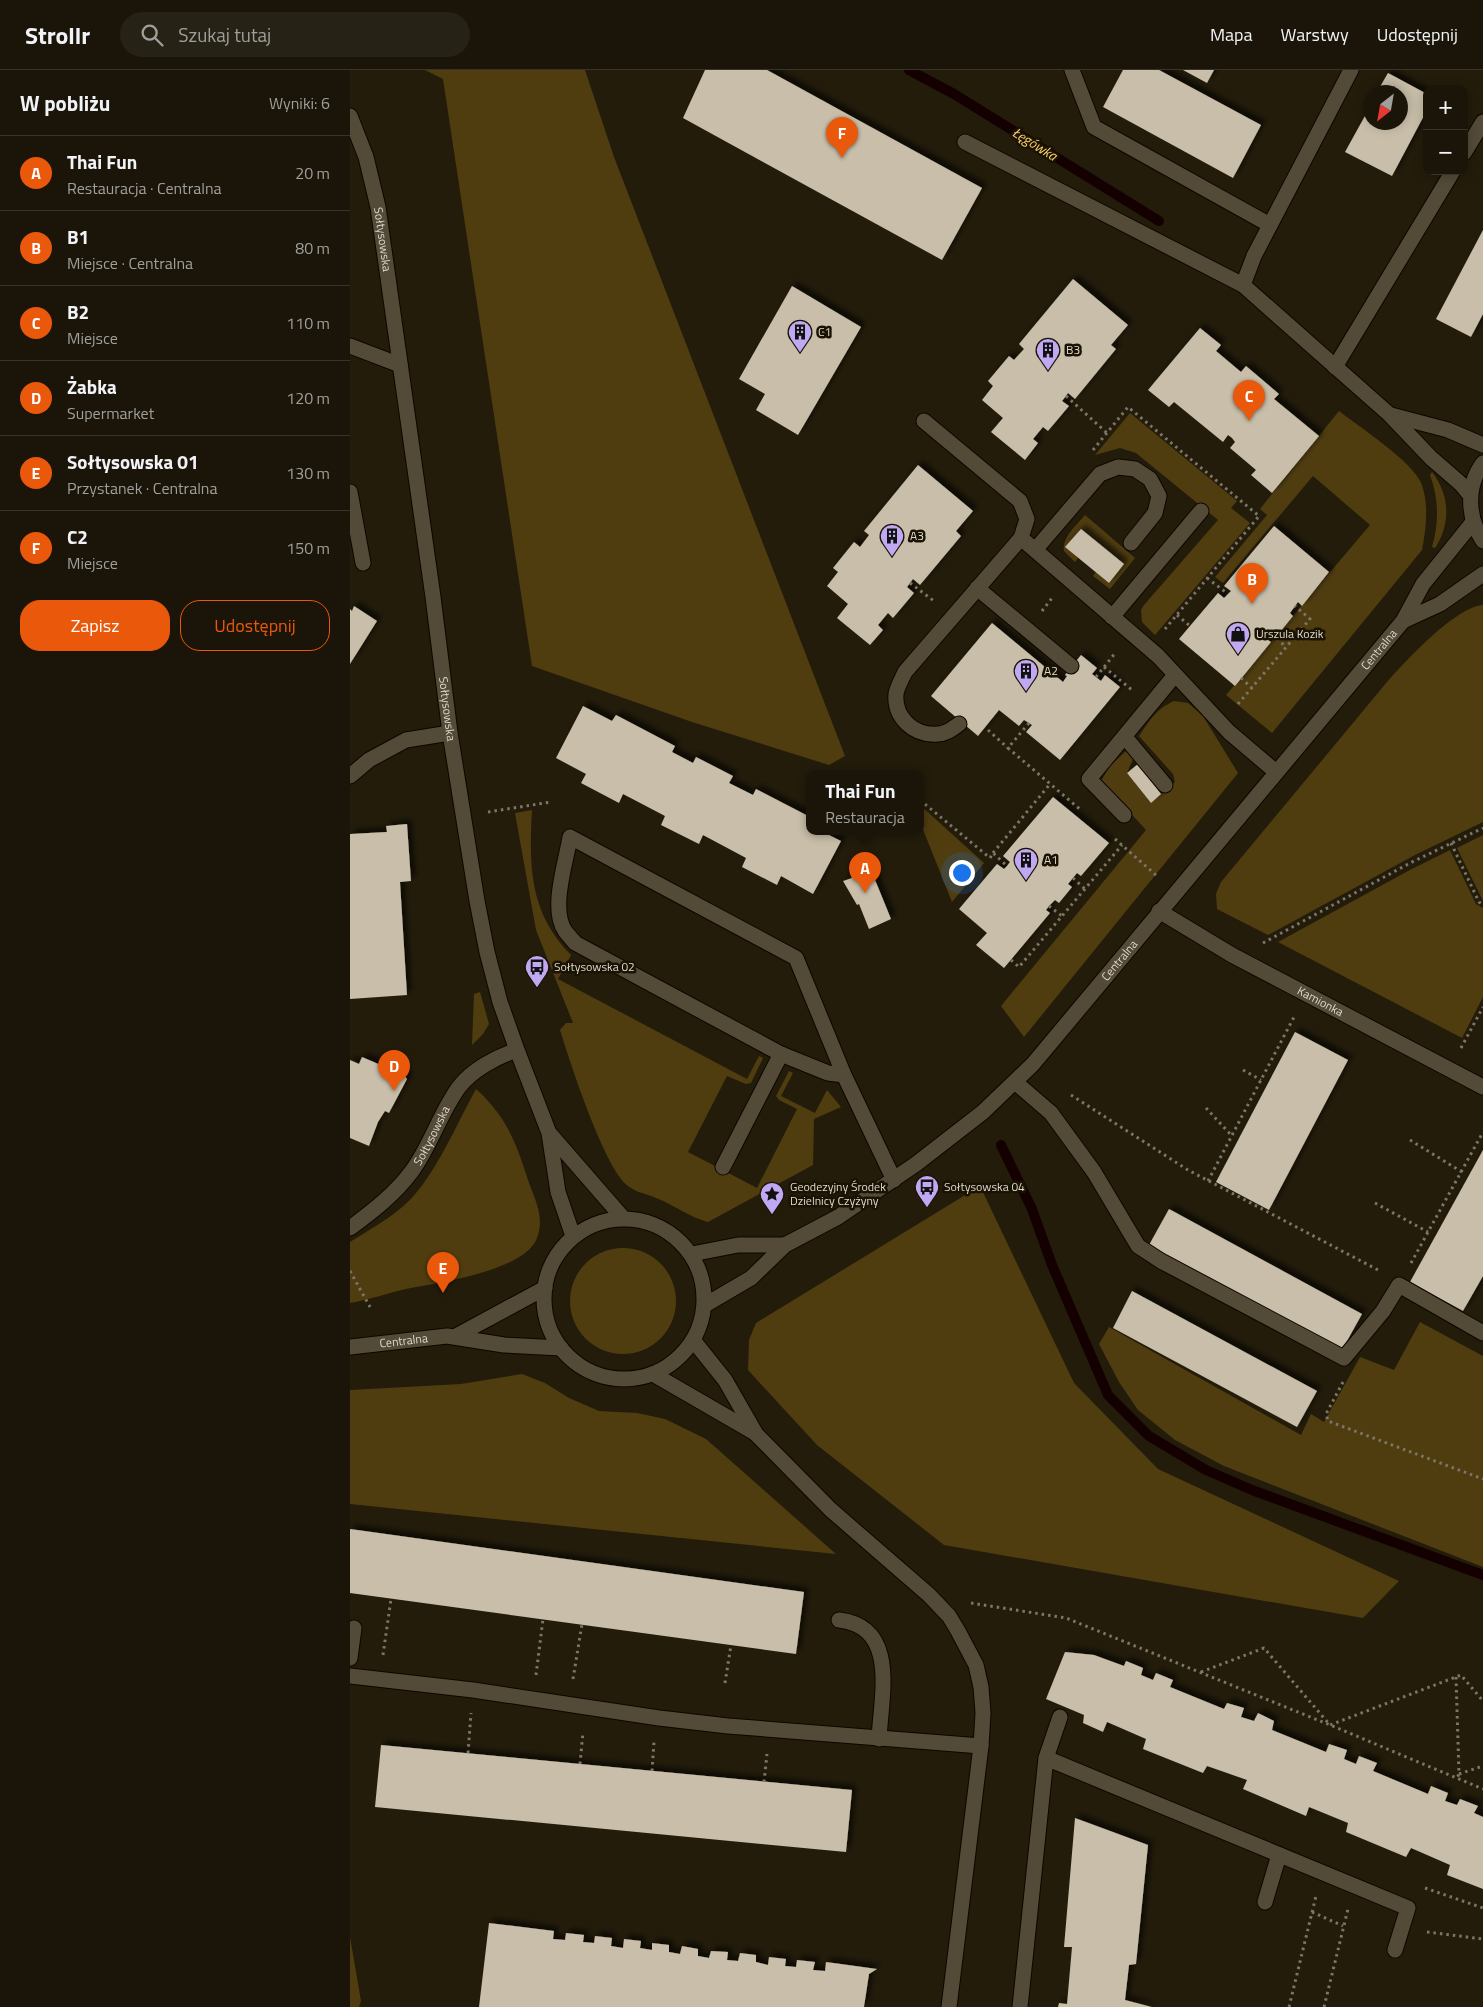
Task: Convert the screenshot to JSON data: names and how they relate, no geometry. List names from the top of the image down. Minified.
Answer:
{"streets":{"street":["Sołtysowska","Centralna","Kamionka"]},"crossings":[["Sołtysowska","Centralna"],["Centralna","Kamionka"]],"water":["Łęgówka"],"places":{"building":["C1","B3","A3","A2","A1"],"shop":["Urszula Kozik"],"bus stop":["Sołtysowska 02","Sołtysowska 04"],"place":["Geodezyjny Środek Dzielnicy Czyżyny"]},"north":"bottom left","page":{"header":"Strollr","search":"Szukaj tutaj","nav":["Mapa","Warstwy","Udostępnij"],"heading":["W pobliżu","Wyniki: 6"],"map_buttons":["+","−"],"pins":["F","C","B","A","D","E"],"list":[{"mark":"A","name":"Thai Fun","note":"Restauracja · Centralna","value":"20 m"},{"mark":"B","name":"B1","note":"Miejsce · Centralna","value":"80 m"},{"mark":"C","name":"B2","note":"Miejsce","value":"110 m"},{"mark":"D","name":"Żabka","note":"Supermarket","value":"120 m"},{"mark":"E","name":"Sołtysowska 01","note":"Przystanek · Centralna","value":"130 m"},{"mark":"F","name":"C2","note":"Miejsce","value":"150 m"}],"buttons":["Zapisz","Udostępnij"],"popup":["Thai Fun","Restauracja"]}}
